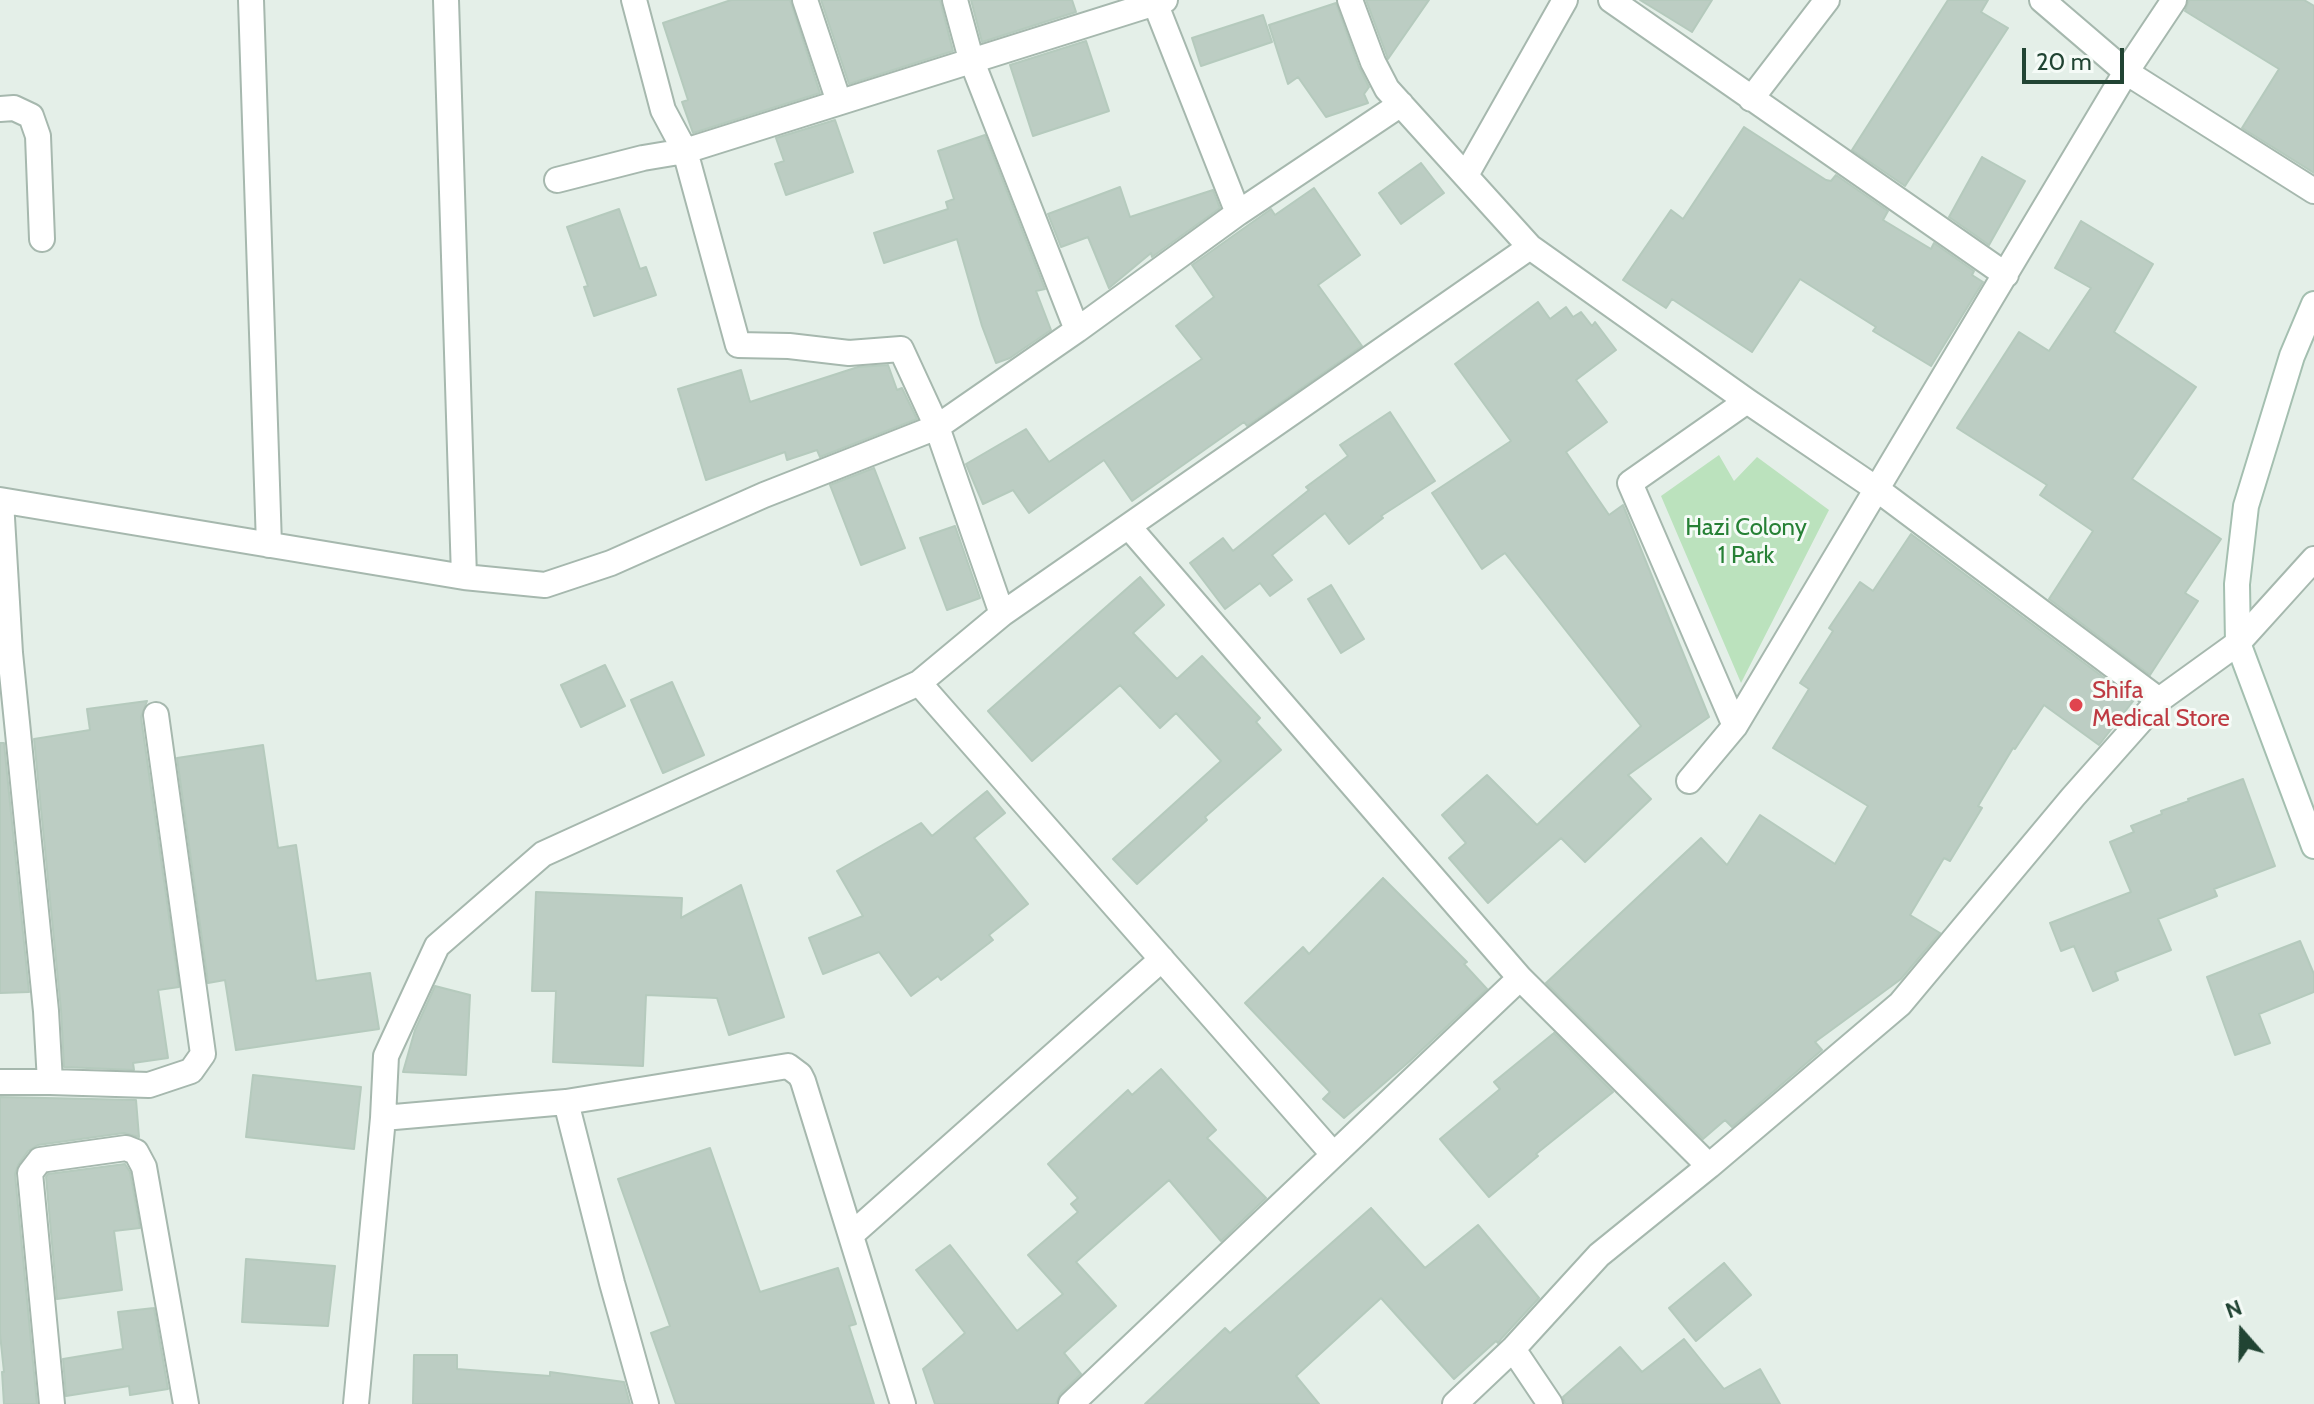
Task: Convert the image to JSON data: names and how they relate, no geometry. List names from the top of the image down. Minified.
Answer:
{"parks":["Hazi Colony 1 Park"],"places":["Shifa Medical Store"],"scale_bar":"20 m","north":"top"}
